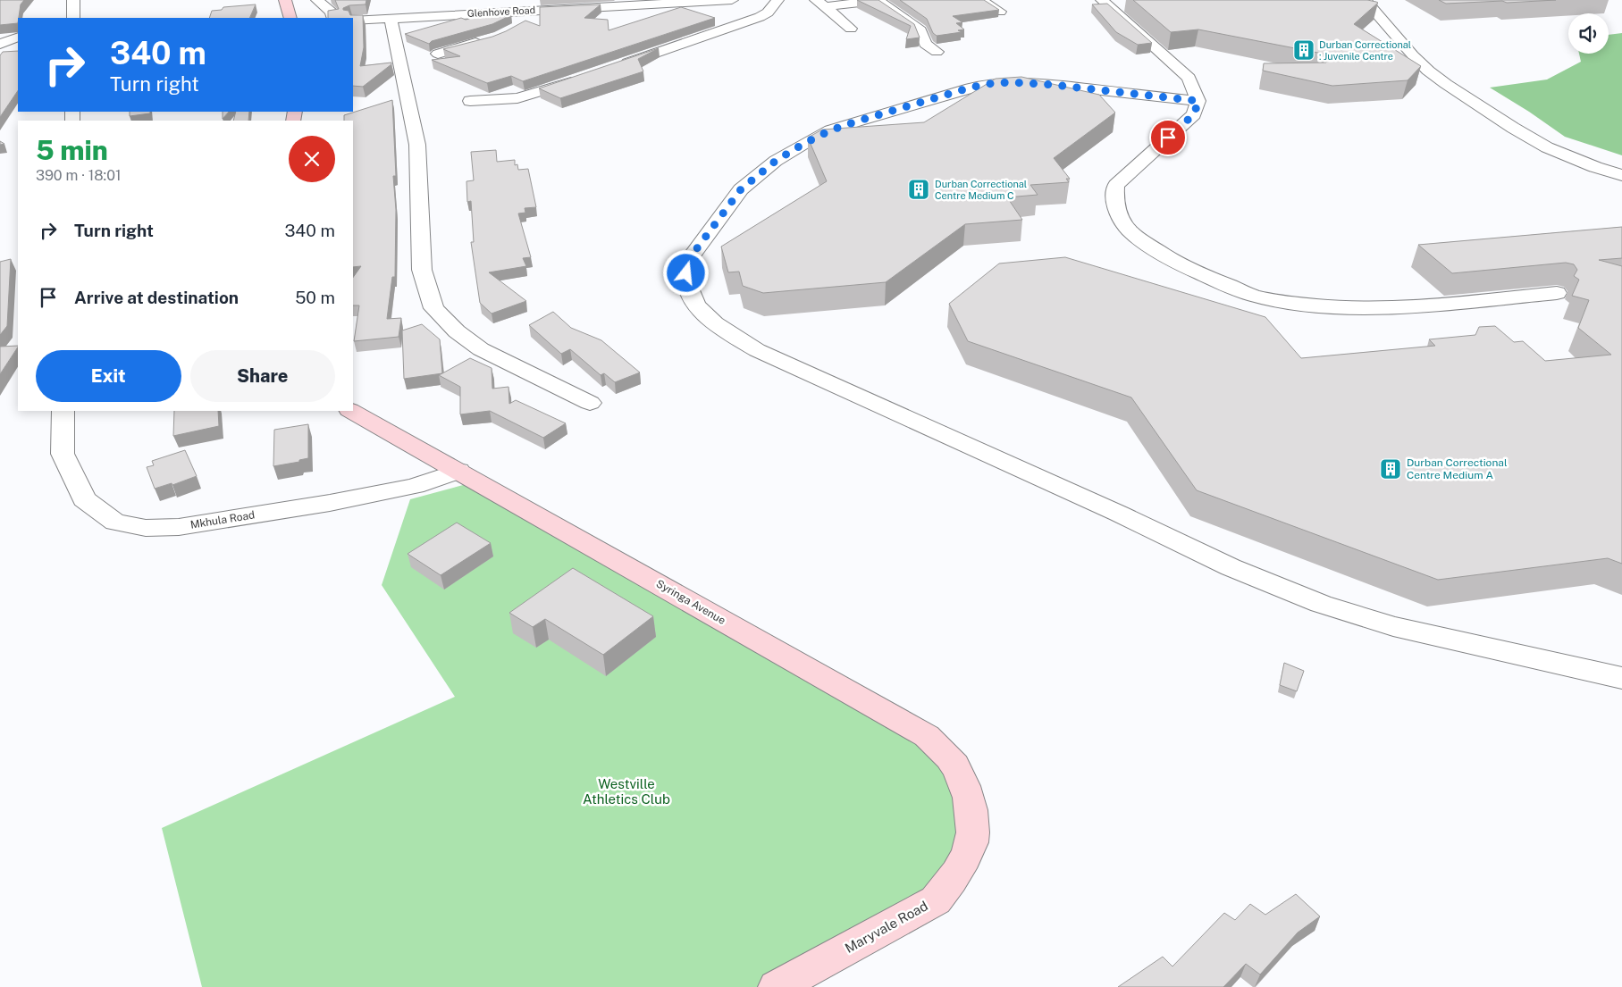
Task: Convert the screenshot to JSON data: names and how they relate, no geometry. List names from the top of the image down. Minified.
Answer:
{"streets":{"street":["Glenhove Road","Mkhula Road","Syringa Avenue","Maryvale Road"]},"crossings":[["Mkhula Road","Syringa Avenue"],["Syringa Avenue","Maryvale Road"]],"parks":["Westville Athletics Club"],"places":{"building":["Durban Correctional : Juvenile Centre","Durban Correctional Centre Medium C","Durban Correctional Centre Medium A"]},"page":{"turn":["340 m","Turn right"],"heading":["5 min","390 m · 18:01"],"list":[{"name":"Turn right","value":"340 m"},{"name":"Arrive at destination","value":"50 m"}],"buttons":["Exit","Share"]}}
